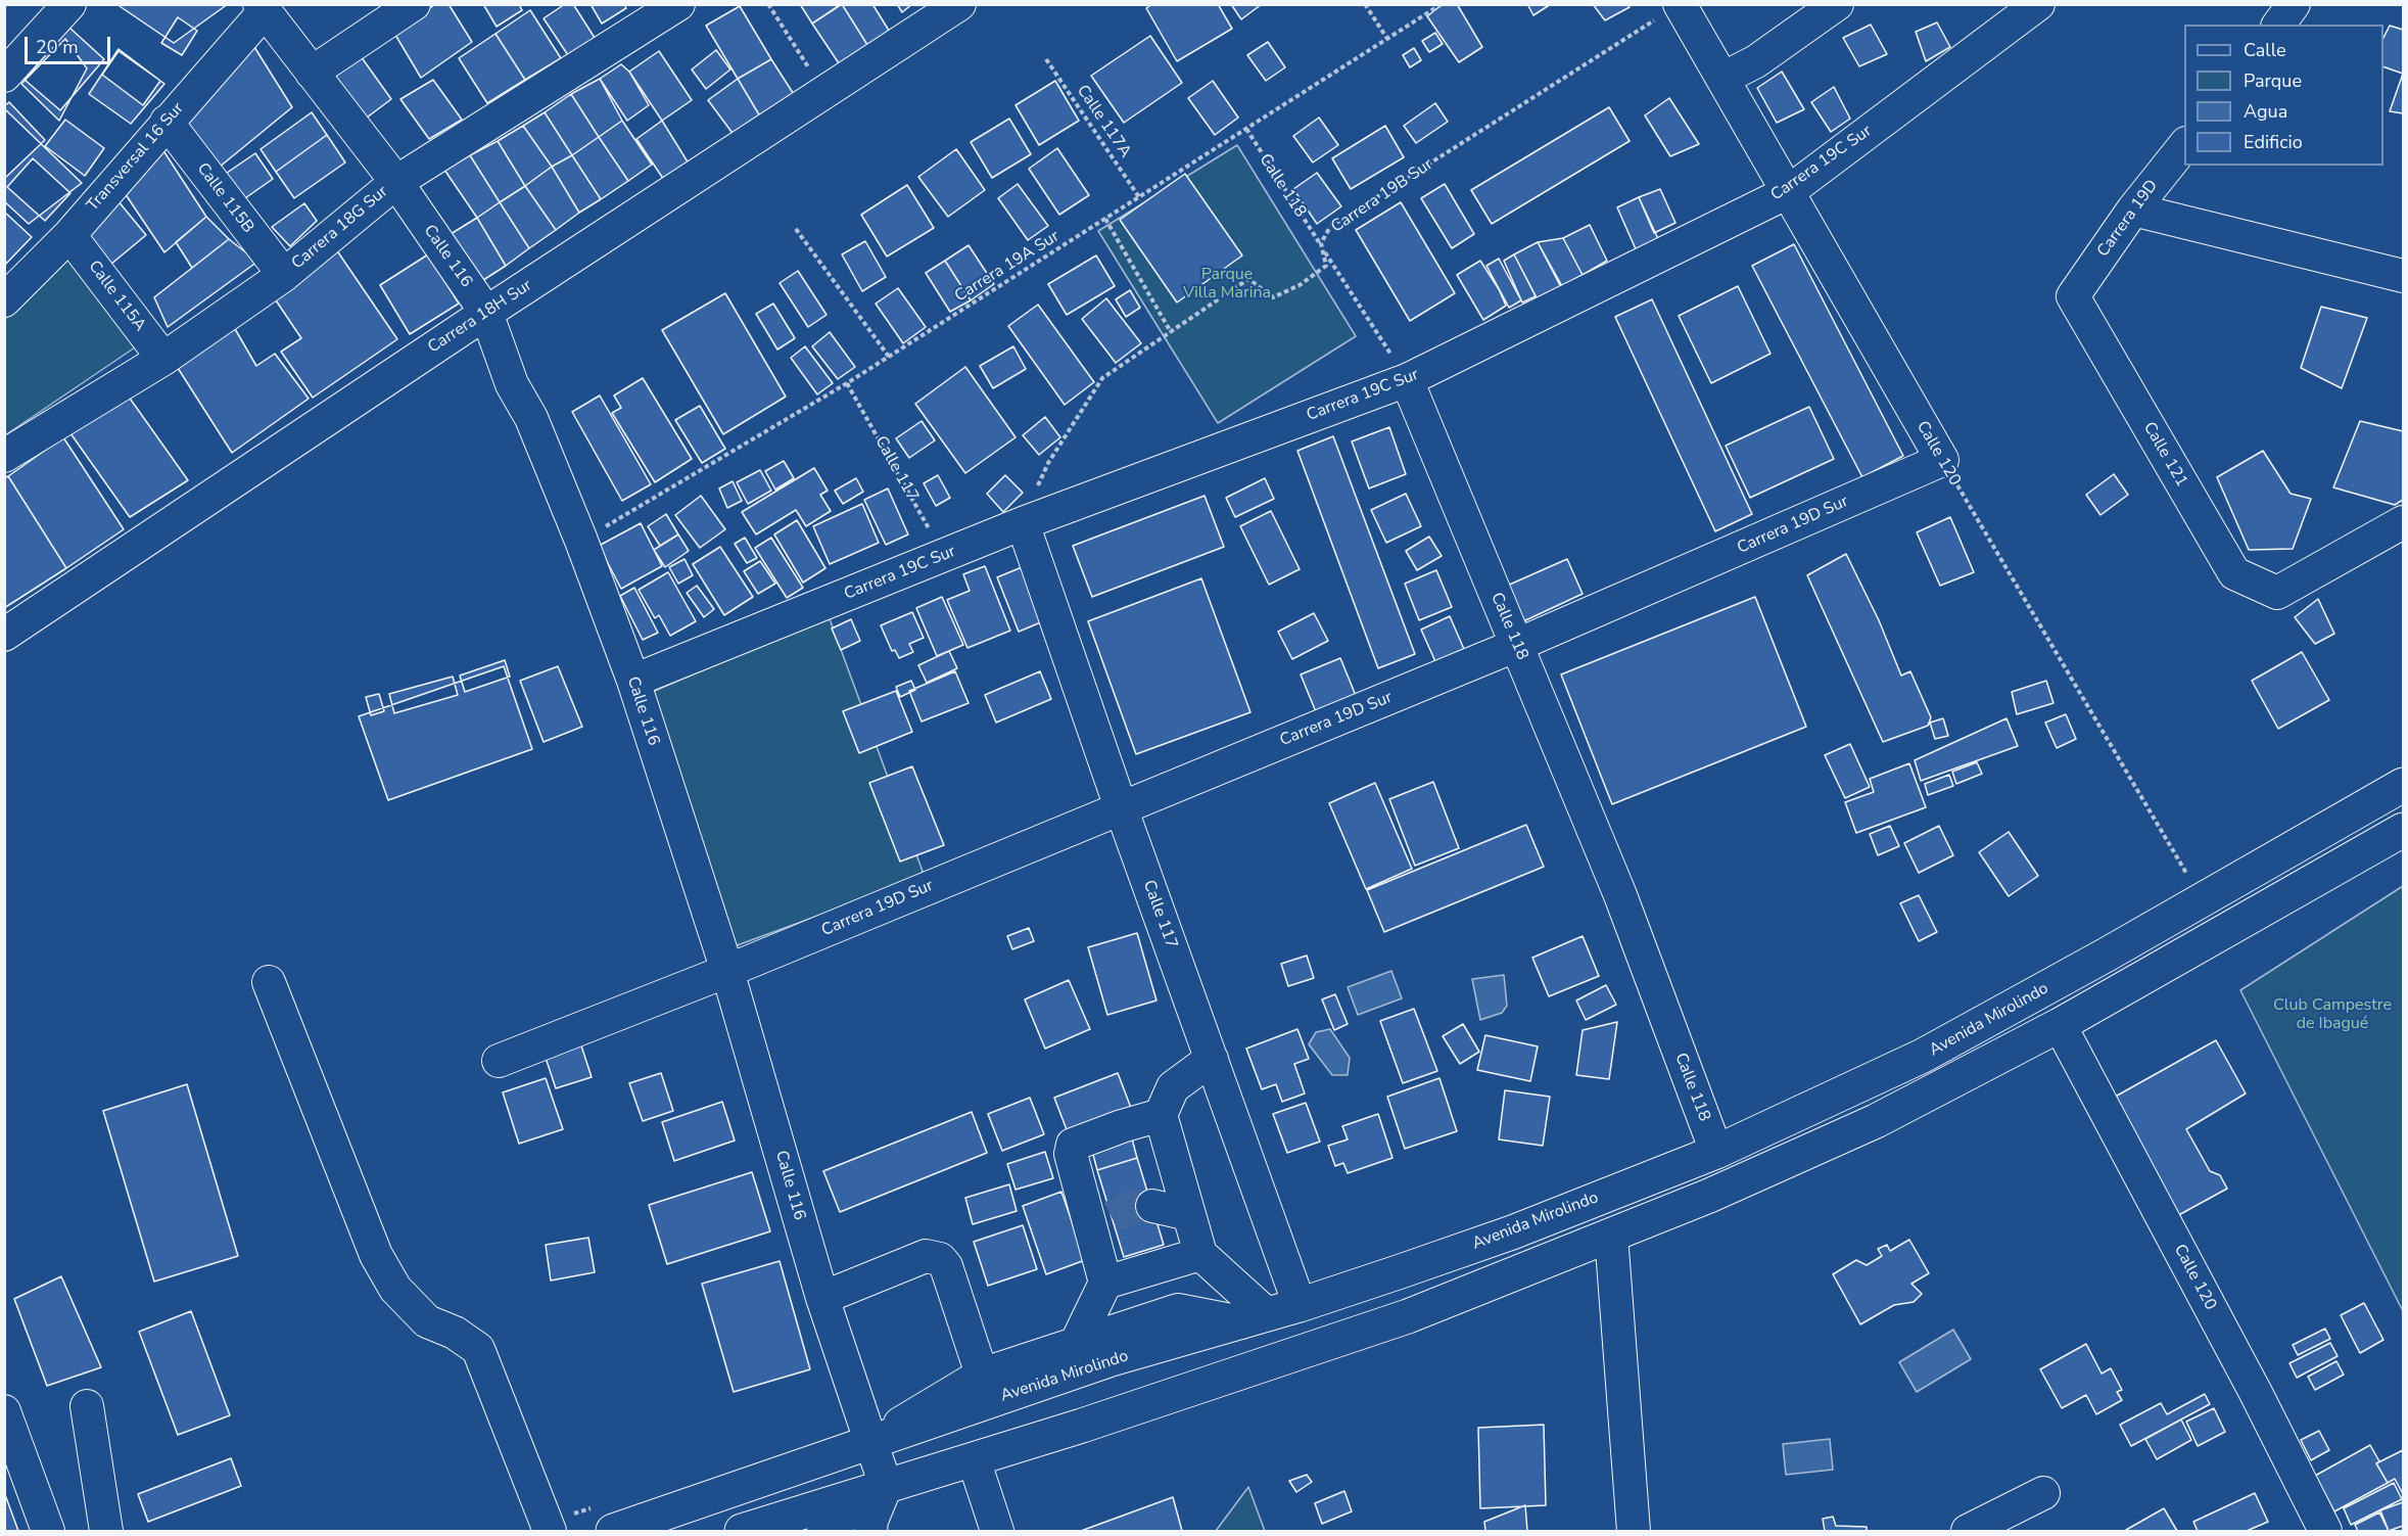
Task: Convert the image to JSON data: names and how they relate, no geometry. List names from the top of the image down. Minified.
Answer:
{"streets":{"main road":["Avenida Mirolindo"],"street":["Transversal 16 Sur","Carrera 19C Sur","Calle 118","Calle 115B","Carrera 19D","Carrera 18G Sur","Calle 116","Calle 115A","Carrera 18H Sur","Calle 120","Calle 121","Calle 117","Carrera 19D Sur"],"path":["Calle 117A","Carrera 19B Sur","Carrera 19A Sur"]},"crossings":[["Calle 117A","Carrera 19A Sur"],["Transversal 16 Sur","Calle 115B"],["Transversal 16 Sur","Calle 116"],["Transversal 16 Sur","Calle 115A"],["Carrera 19C Sur","Calle 118"],["Carrera 19C Sur","Carrera 19B Sur"],["Carrera 19C Sur","Calle 116"],["Carrera 19C Sur","Calle 120"],["Carrera 19C Sur","Calle 117"],["Calle 118","Carrera 19B Sur"],["Calle 118","Carrera 19A Sur"],["Calle 118","Carrera 19D Sur"],["Calle 118","Avenida Mirolindo"],["Carrera 19B Sur","Calle 120"],["Carrera 19B Sur","Calle 117"],["Calle 115B","Carrera 18G Sur"],["Carrera 19D","Calle 121"],["Carrera 18G Sur","Calle 116"],["Carrera 18G Sur","Calle 115A"],["Calle 116","Carrera 19A Sur"],["Calle 116","Carrera 18H Sur"],["Calle 116","Carrera 19D Sur"],["Calle 116","Avenida Mirolindo"],["Carrera 19A Sur","Calle 117"],["Calle 120","Carrera 19D Sur"],["Calle 120","Avenida Mirolindo"],["Calle 117","Carrera 19D Sur"],["Calle 117","Avenida Mirolindo"]],"parks":["Parque Villa Marina","Club Campestre de Ibagué"],"legend":["Calle","Parque","Agua","Edificio"],"scale_bar":"20 m"}
